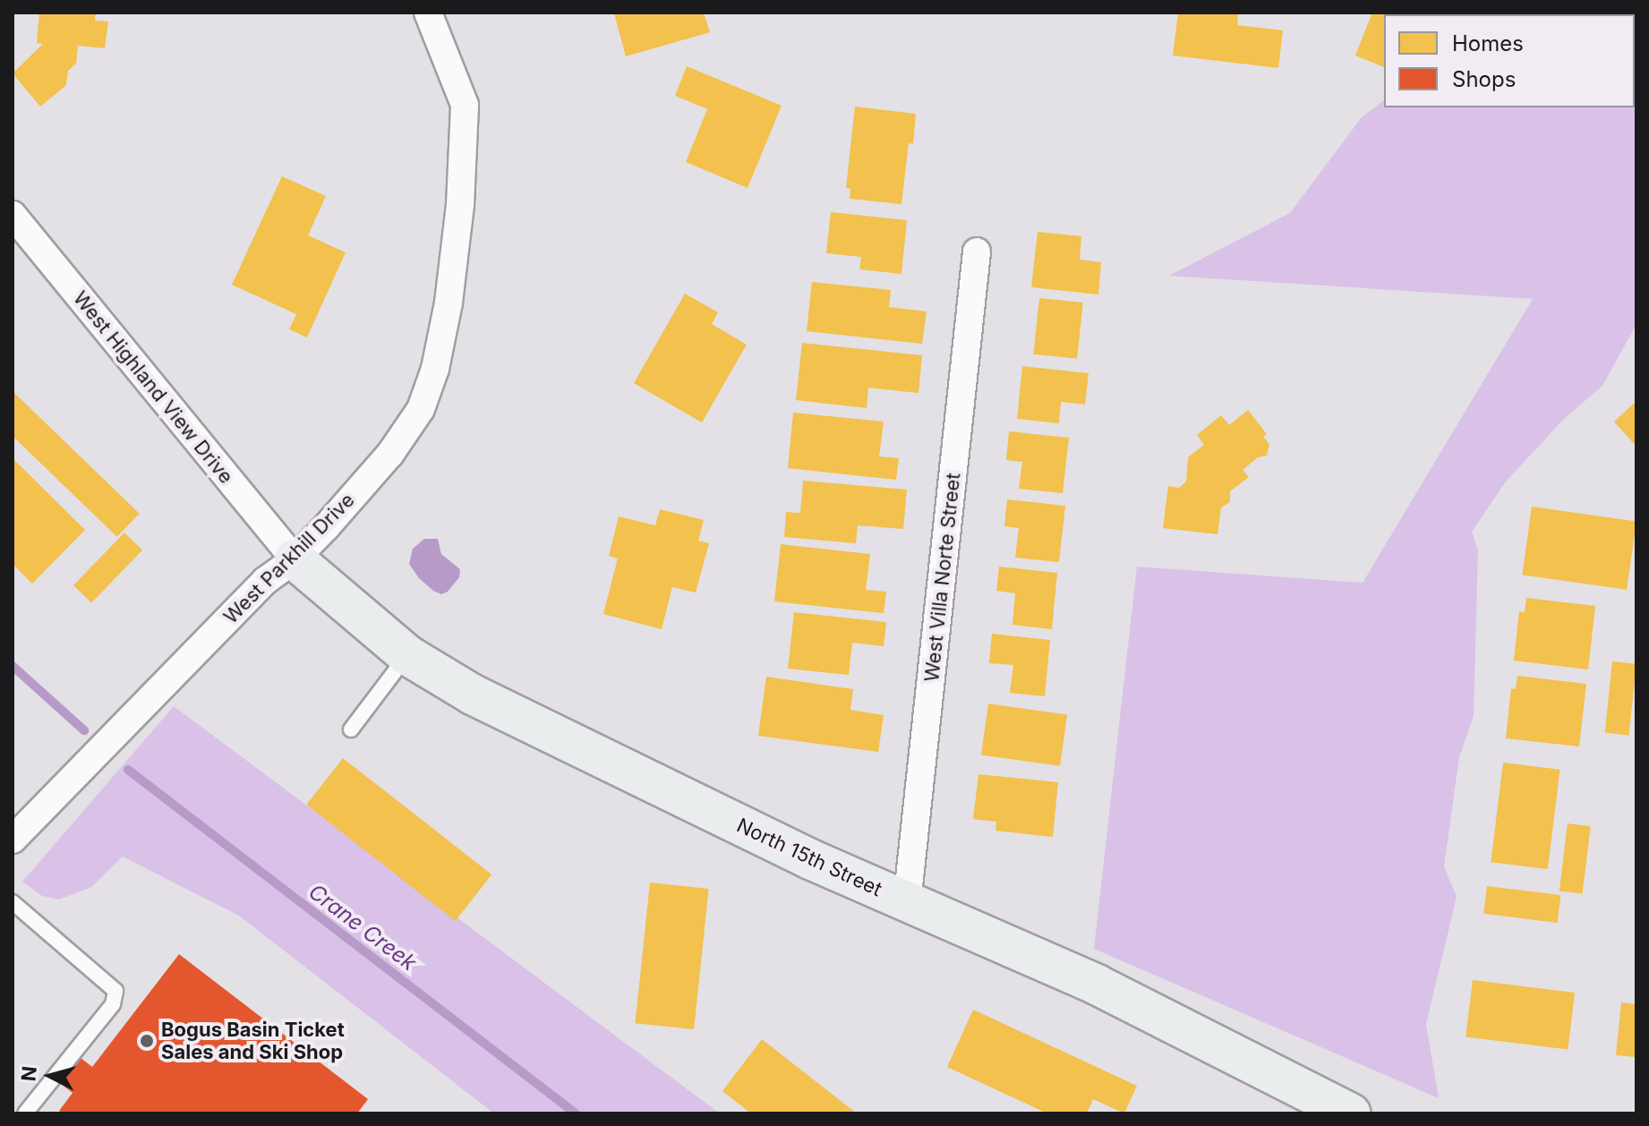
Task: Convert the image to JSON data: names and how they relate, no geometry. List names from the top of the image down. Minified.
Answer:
{"streets":{"street":["West Highland View Drive","West Parkhill Drive","West Villa Norte Street","North 15th Street"]},"crossings":[["West Highland View Drive","West Parkhill Drive"],["West Highland View Drive","North 15th Street"],["West Parkhill Drive","North 15th Street"],["West Villa Norte Street","North 15th Street"]],"water":["Crane Creek"],"places":["Bogus Basin Ticket Sales and Ski Shop"],"legend":["Homes","Shops"],"north":"left"}
